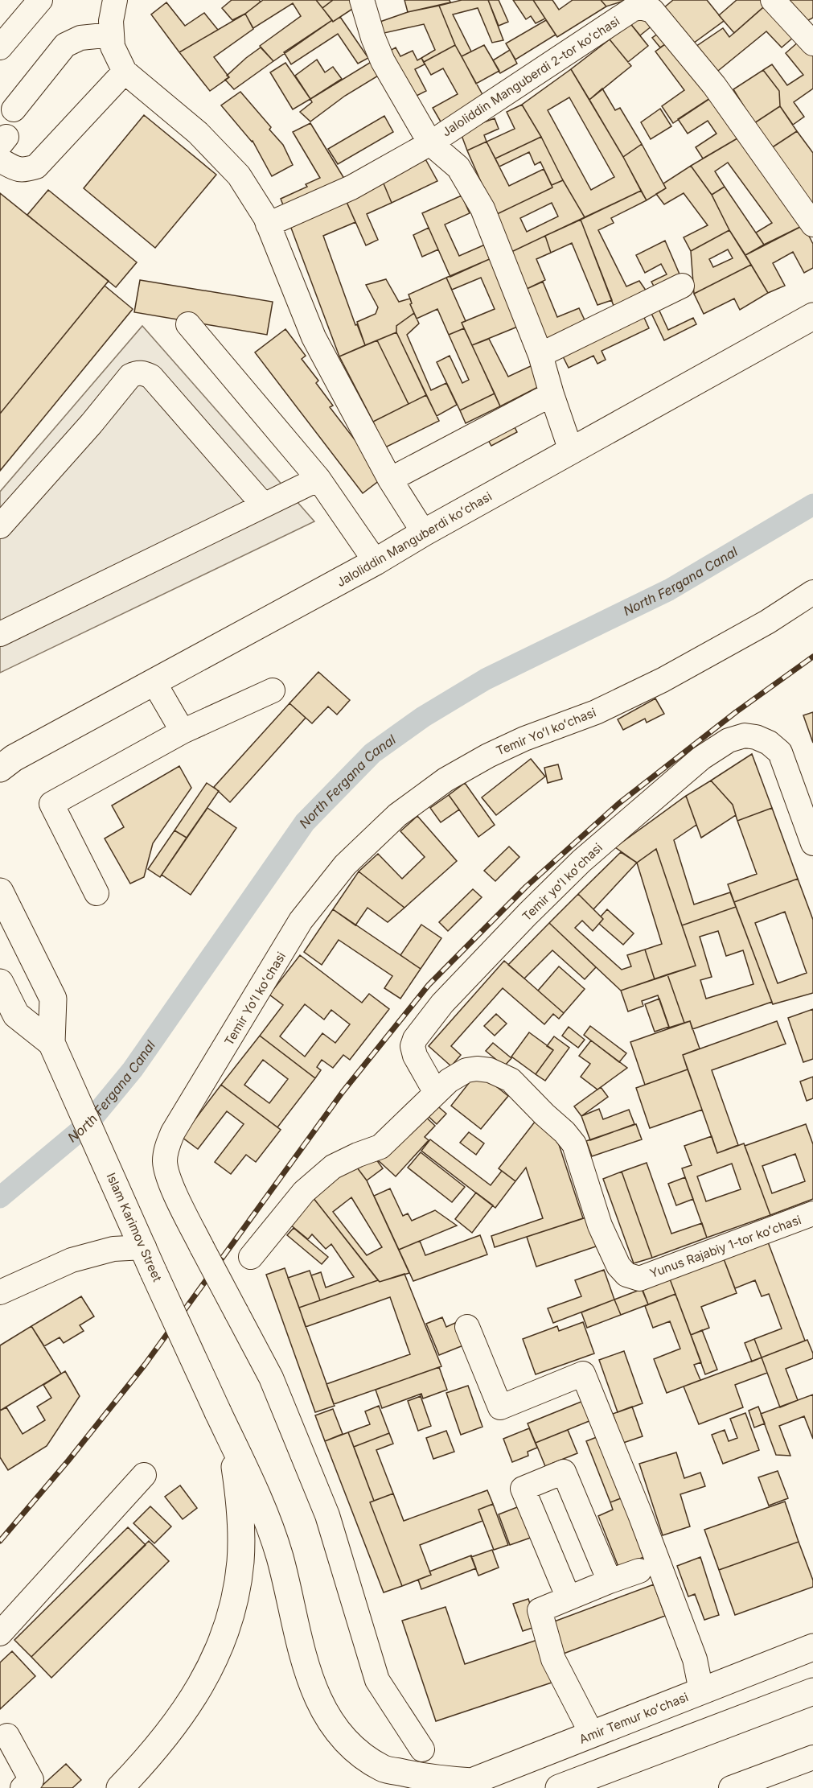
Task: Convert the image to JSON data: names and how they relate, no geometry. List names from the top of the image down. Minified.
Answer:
{"streets":{"main road":["Jaloliddin Manguberdi koʻchasi","Islam Karimov Street","Amir Temur koʻchasi"],"street":["Jaloliddin Manguberdi 2-tor koʻchasi","Temir Yoʻl koʻchasi","Temir yoʻl koʻchasi","Yunus Rajabiy 1-tor koʻchasi"]},"crossings":[["Jaloliddin Manguberdi 2-tor koʻchasi","Jaloliddin Manguberdi koʻchasi"],["Temir yoʻl koʻchasi","Yunus Rajabiy 1-tor koʻchasi"]],"water":["North Fergana Canal"]}
